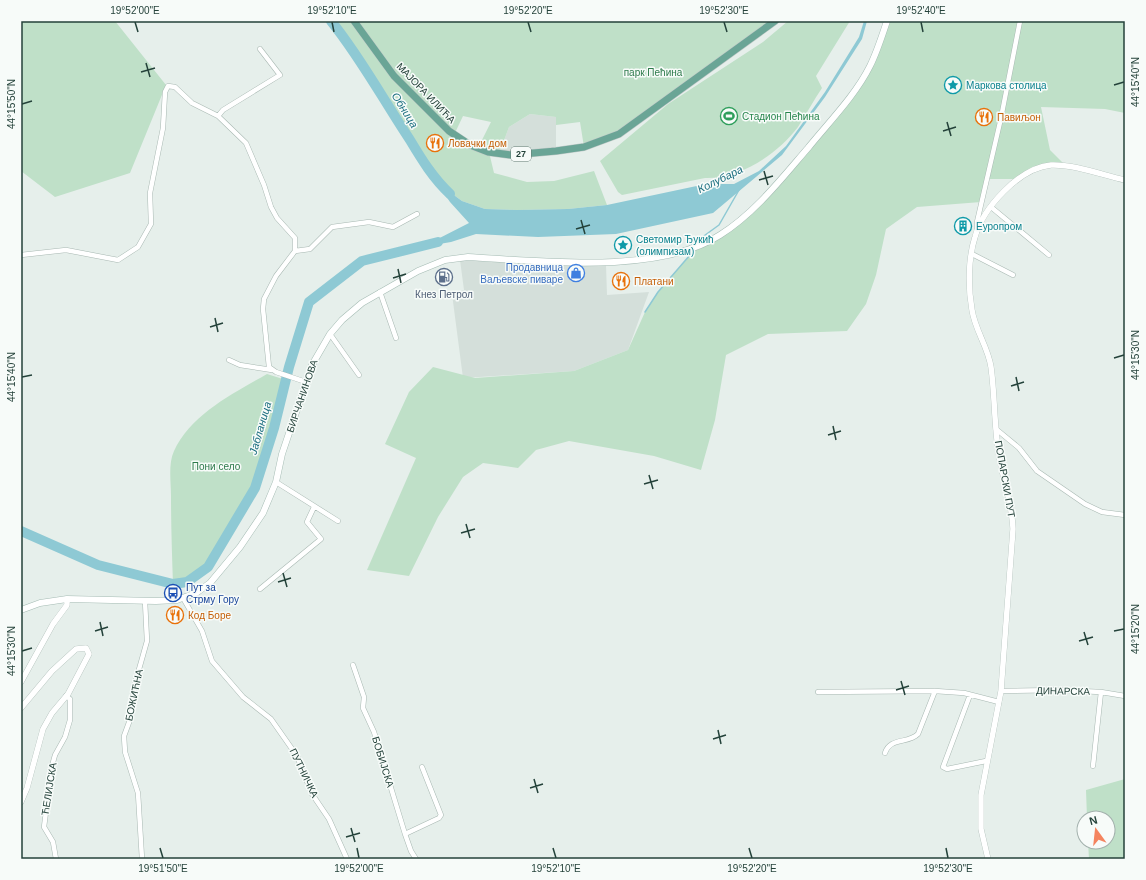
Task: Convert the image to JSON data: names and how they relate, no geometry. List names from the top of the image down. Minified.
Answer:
{"streets":{"main road":["МАЈОРА ИЛИЋА","27","БИРЧАНИНОВА"],"street":["ПОПАРСКИ ПУТ","ДИНАРСКА","БОЖИЋНА","БОБИЈСКА","ПУТНИЧКА","ЋЕЛИЈСКА"]},"crossings":[["БИРЧАНИНОВА","БОЖИЋНА"],["БИРЧАНИНОВА","ПУТНИЧКА"],["ПОПАРСКИ ПУТ","ДИНАРСКА"]],"water":["Обница","Колубара","Јабланица"],"parks":["парк Пећина","Пони село"],"places":{"place":["Маркова столица","Светомир Ђукић (олимпизам)"],"sports":["Стадион Пећина"],"restaurant":["Павиљон","Ловачки дом","Платани","Код Боре"],"building":["Еуропром"],"shop":["Продавница Ваљевске пиваре"],"fuel station":["Кнез Петрол"],"bus stop":["Пут за Стрму Гору"]},"north":"top","coordinates":["19°52'00\"E","19°52'10\"E","19°52'20\"E","19°52'30\"E","19°52'40\"E","44°15'40\"N","44°15'50\"N","44°15'30\"N","44°15'20\"N","19°51'50\"E"]}
